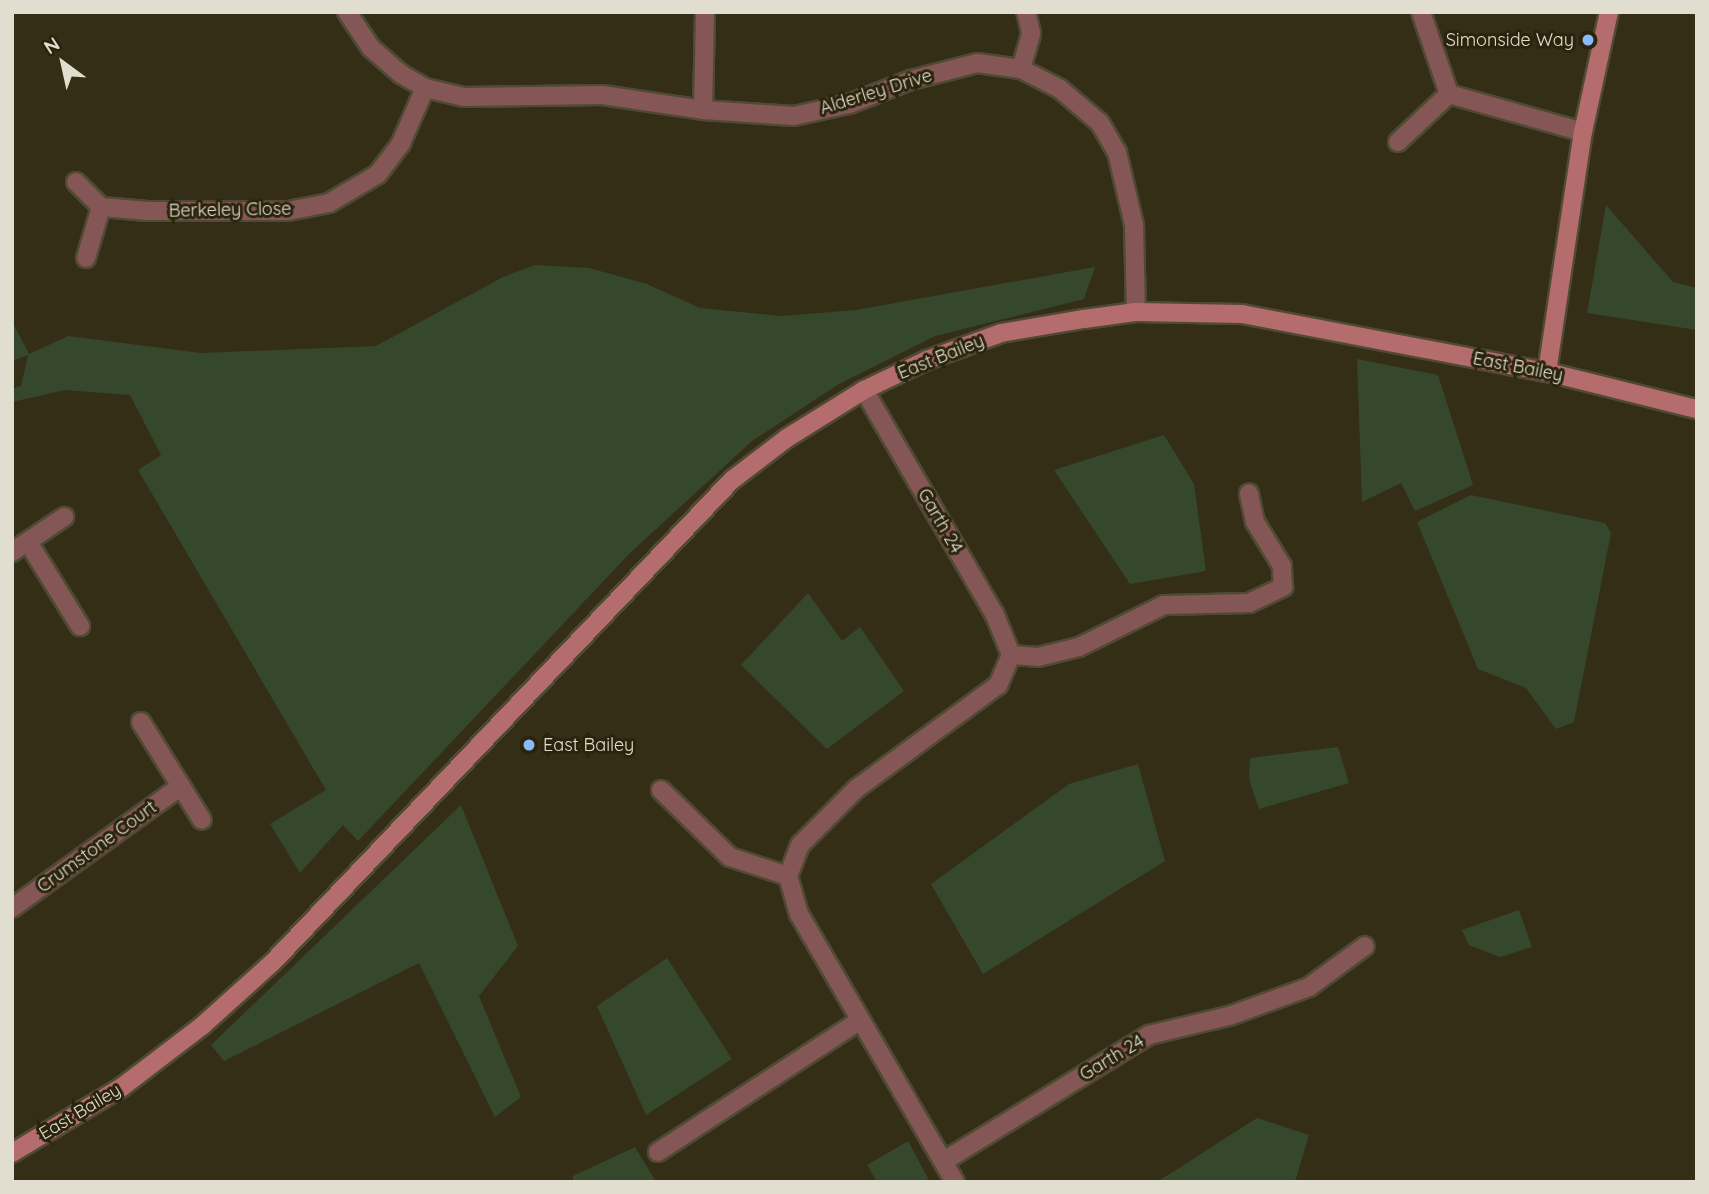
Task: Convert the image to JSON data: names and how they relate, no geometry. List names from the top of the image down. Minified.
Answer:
{"streets":{"street":["Alderley Drive","Berkeley Close","East Bailey","Garth 24","Crumstone Court"]},"crossings":[["Alderley Drive","Berkeley Close"],["Alderley Drive","East Bailey"],["East Bailey","Garth 24"]],"places":["Simonside Way","East Bailey"],"north":"top left"}
